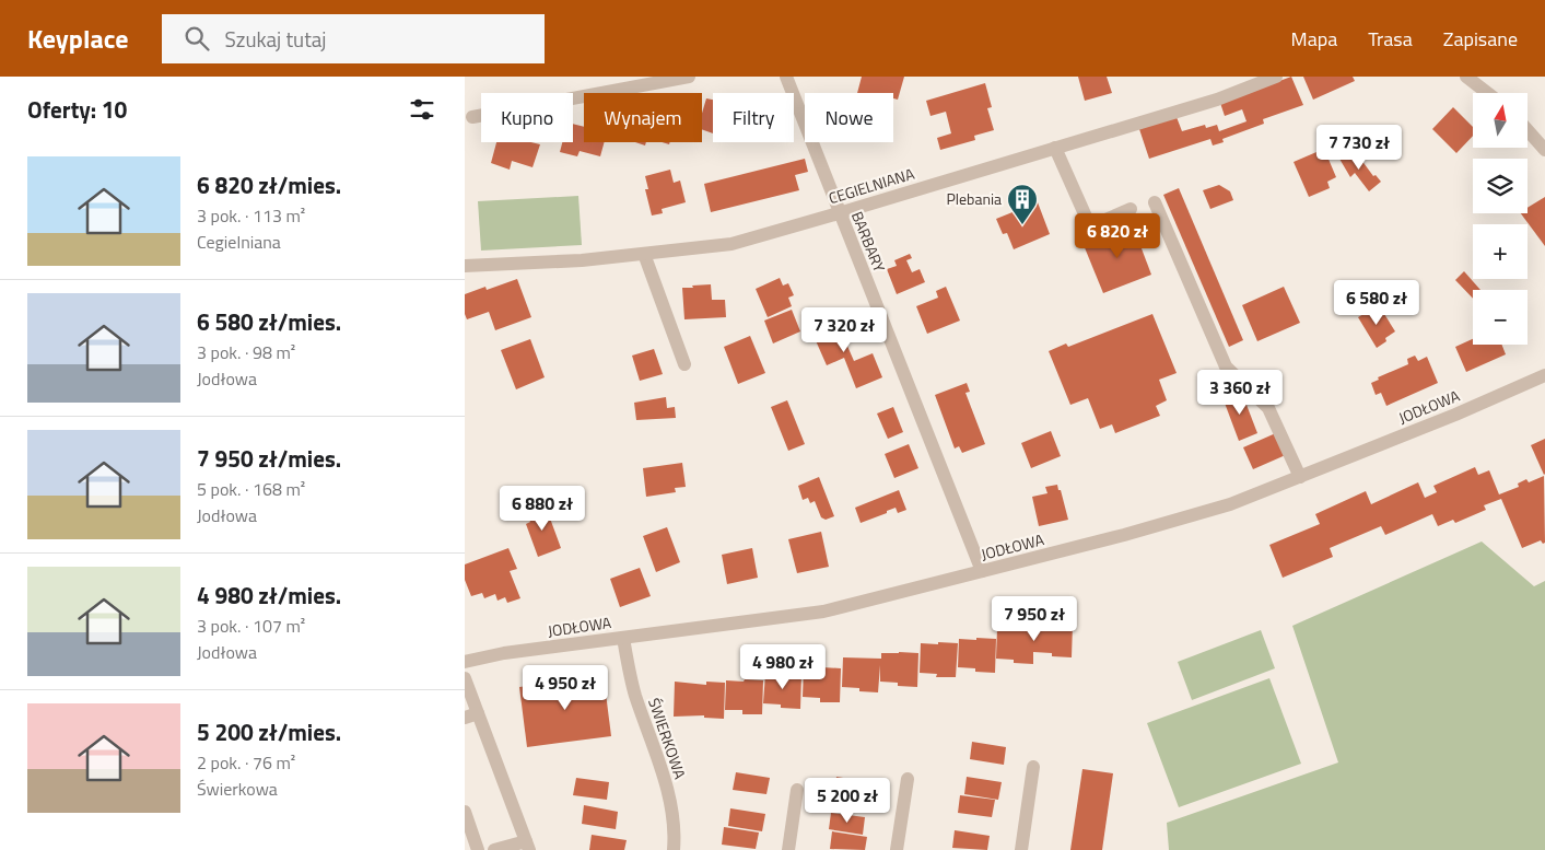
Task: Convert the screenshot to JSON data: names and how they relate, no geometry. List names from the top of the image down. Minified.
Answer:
{"streets":{"street":["CEGIELNIANA","BARBARY","JODŁOWA","ŚWIERKOWA"]},"crossings":[["CEGIELNIANA","BARBARY"],["BARBARY","JODŁOWA"],["JODŁOWA","ŚWIERKOWA"]],"places":{"building":["Plebania"]},"north":"top","page":{"header":"Keyplace","search":"Szukaj tutaj","nav":["Mapa","Trasa","Zapisane"],"heading":"Oferty: 10","map_buttons":["+","−"],"chip":["Kupno","Wynajem","Filtry","Nowe"],"price":["7 730 zł","6 820 zł","6 580 zł","7 320 zł","3 360 zł","6 880 zł","7 950 zł","4 980 zł","4 950 zł","5 200 zł"],"list":[{"name":"6 820 zł/mies.","note":"3 pok. · 113 m² · Cegielniana"},{"name":"6 580 zł/mies.","note":"3 pok. · 98 m² · Jodłowa"},{"name":"7 950 zł/mies.","note":"5 pok. · 168 m² · Jodłowa"},{"name":"4 980 zł/mies.","note":"3 pok. · 107 m² · Jodłowa"},{"name":"5 200 zł/mies.","note":"2 pok. · 76 m² · Świerkowa"}]}}
